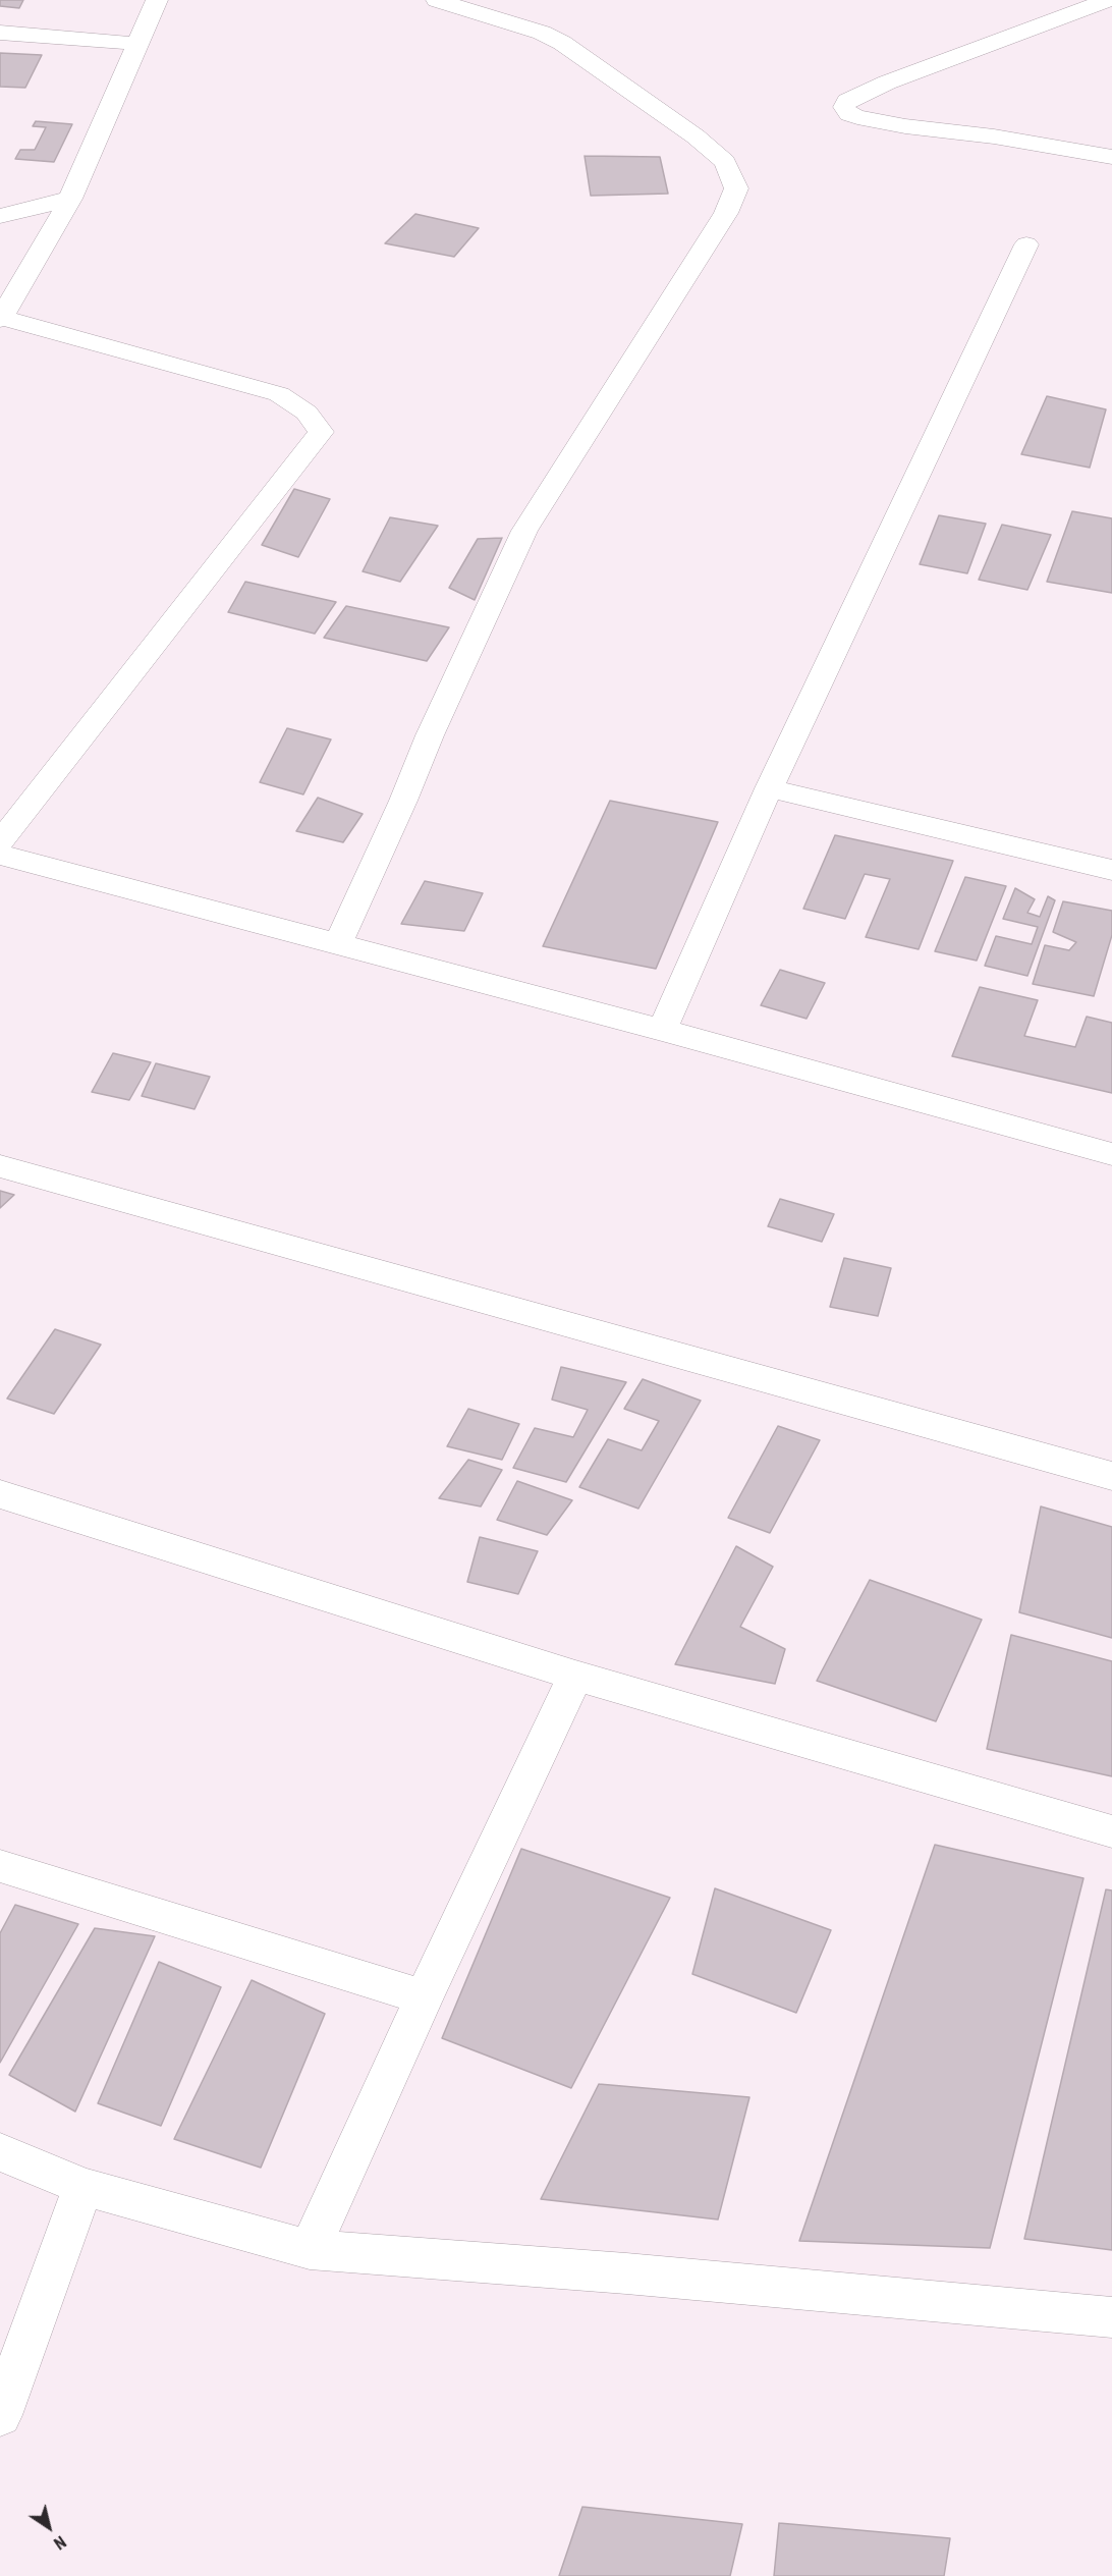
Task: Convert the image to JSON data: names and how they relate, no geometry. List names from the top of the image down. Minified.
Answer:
{"north":"bottom right"}
